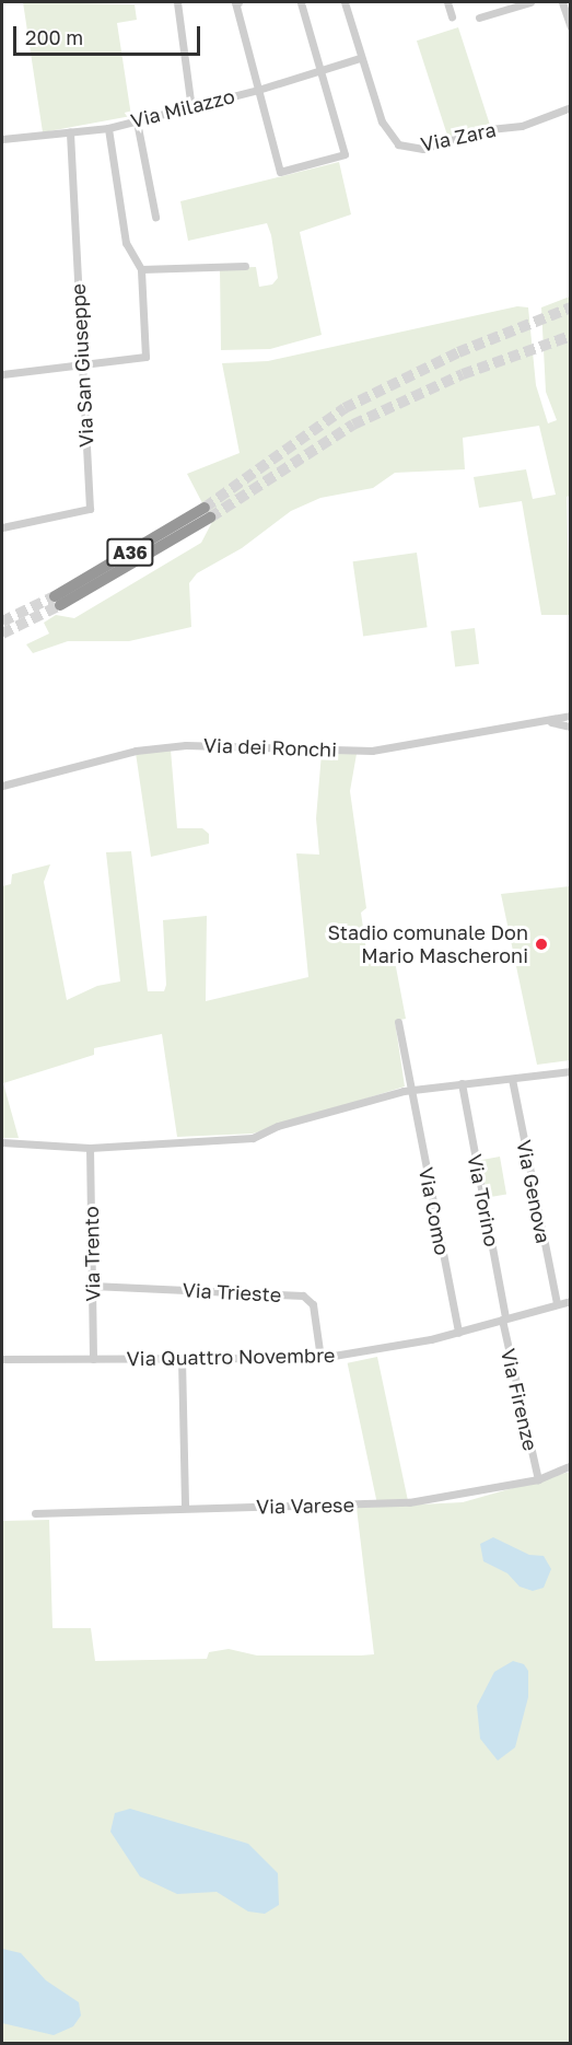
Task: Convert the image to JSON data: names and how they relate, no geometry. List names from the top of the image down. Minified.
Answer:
{"streets":{"highway":["A36"],"street":["Via Milazzo","Via Zara","Via San Giuseppe","Via dei Ronchi","Via Genova","Via Torino","Via Como","Via Trento","Via Trieste","Via Quattro Novembre","Via Firenze","Via Varese"]},"crossings":[["Via Milazzo","Via Zara"],["Via Milazzo","Via San Giuseppe"],["Via Genova","Via Quattro Novembre"],["Via Torino","Via Quattro Novembre"],["Via Torino","Via Firenze"],["Via Como","Via Quattro Novembre"],["Via Trento","Via Trieste"],["Via Trento","Via Quattro Novembre"],["Via Trieste","Via Quattro Novembre"],["Via Quattro Novembre","Via Firenze"],["Via Firenze","Via Varese"]],"places":["Stadio comunale Don Mario Mascheroni"],"scale_bar":"200 m"}
